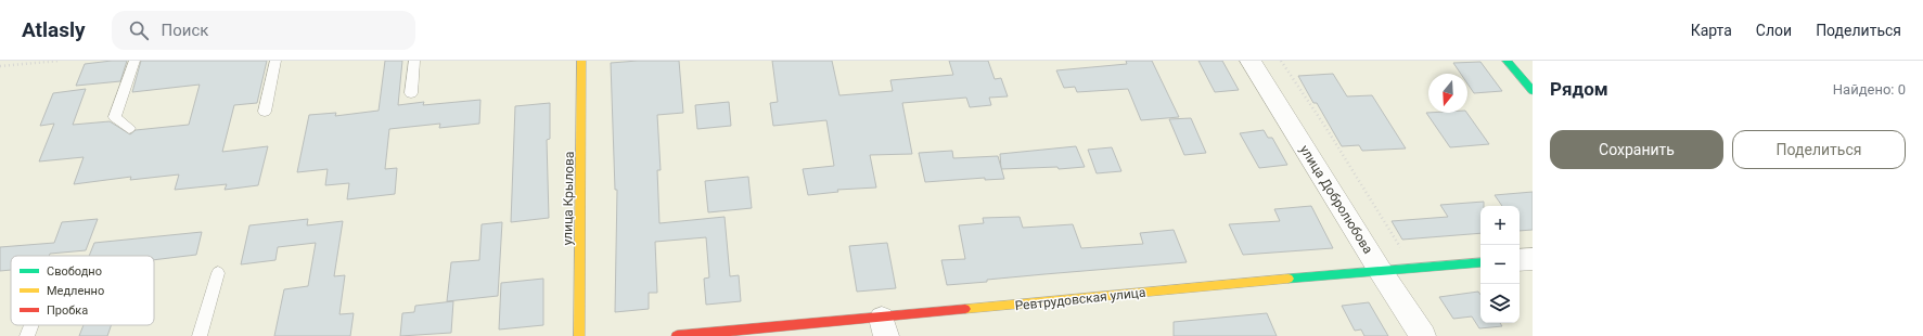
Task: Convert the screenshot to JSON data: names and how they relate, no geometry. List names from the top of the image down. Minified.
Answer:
{"streets":{"street":["улица Крылова","улица Добролюбова","Ревтрудовская улица"]},"crossings":[["улица Добролюбова","Ревтрудовская улица"]],"legend":["Свободно","Медленно","Пробка"],"north":"bottom","page":{"header":"Atlasly","search":"Поиск","nav":["Карта","Слои","Поделиться"],"heading":["Рядом","Найдено: 0"],"buttons":["Сохранить","Поделиться"],"map_buttons":["+","−"]}}
